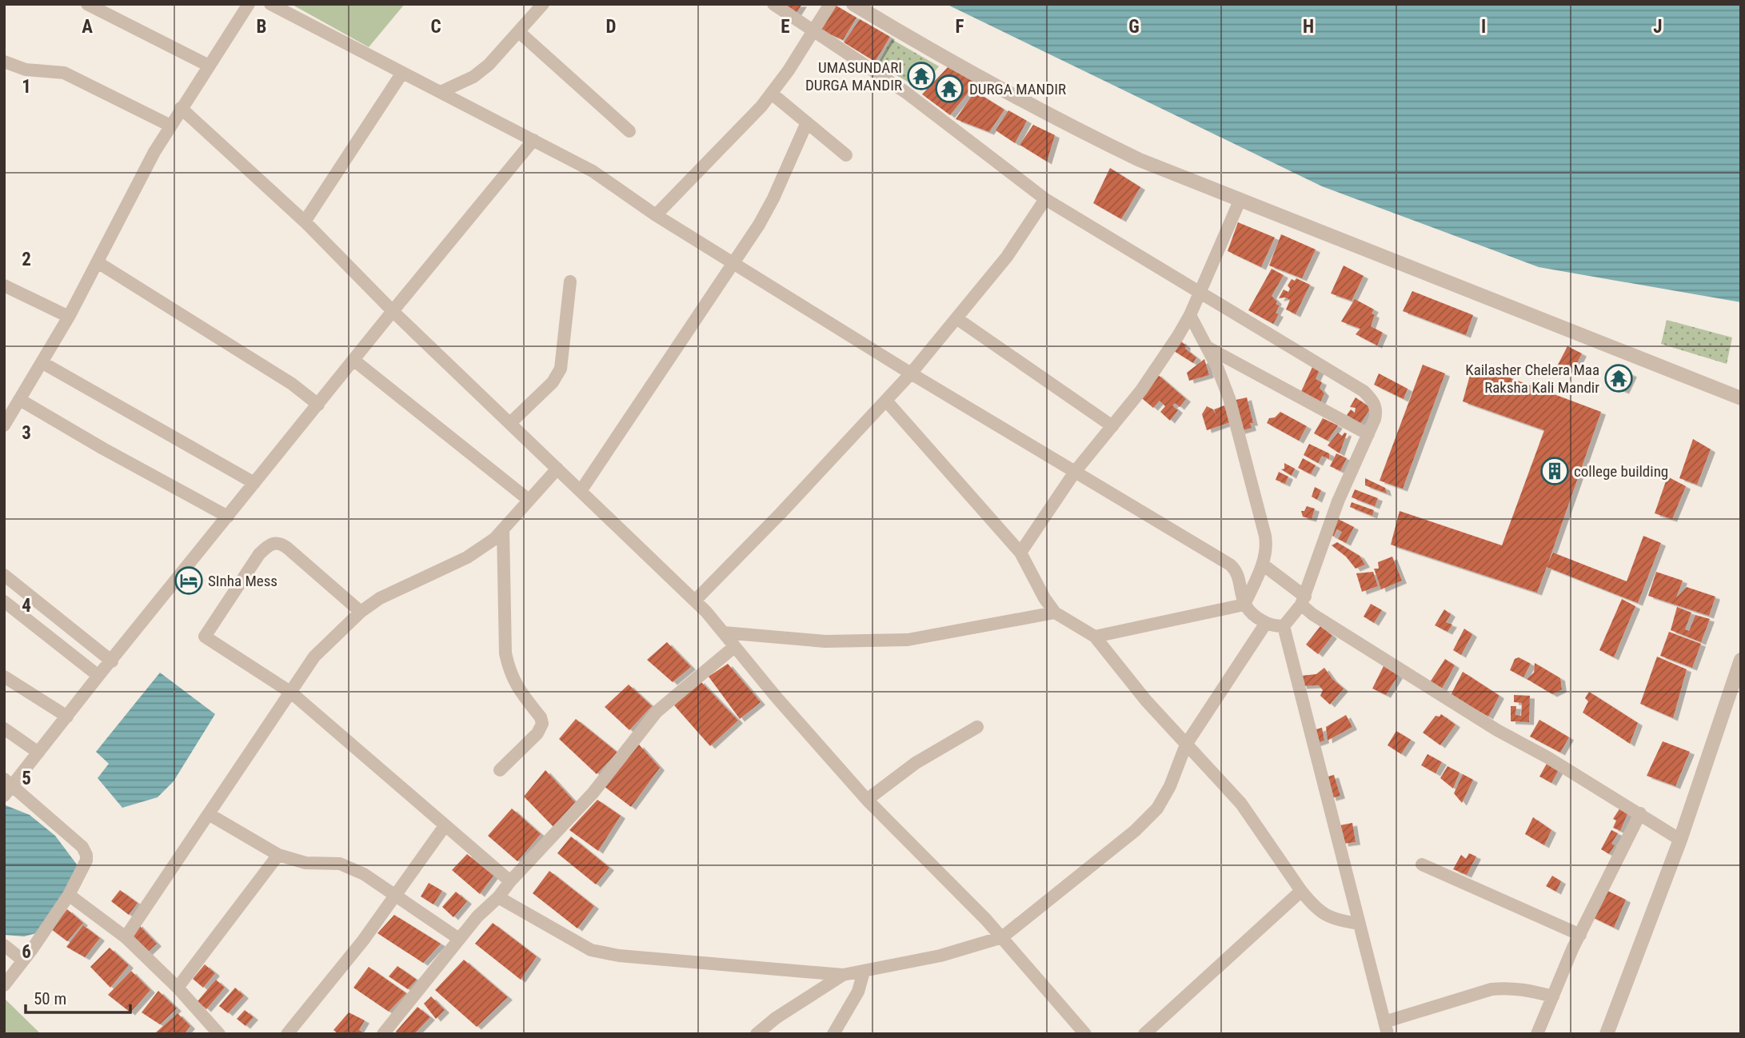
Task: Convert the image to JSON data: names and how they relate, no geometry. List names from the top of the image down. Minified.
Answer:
{"places":{"temple":["UMASUNDARI DURGA MANDIR","DURGA MANDIR","Kailasher Chelera Maa Raksha Kali Mandir"],"building":["college building"],"hotel":["SInha Mess"]},"scale_bar":"50 m","grid":{"columns":["A","B","C","D","E","F","G","H","I","J"],"rows":["1","2","3","4","5","6"]}}
